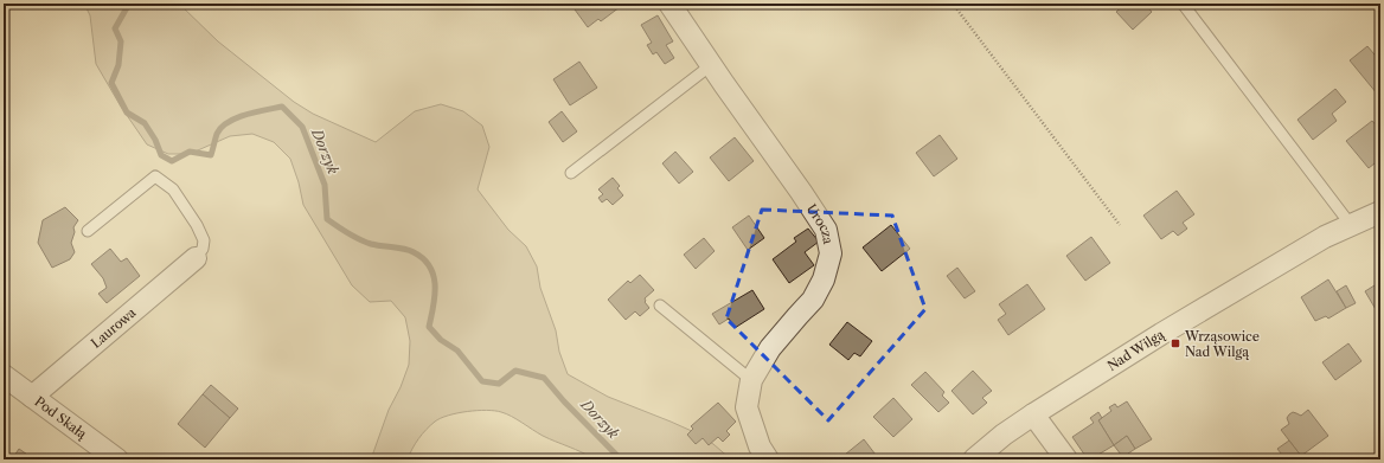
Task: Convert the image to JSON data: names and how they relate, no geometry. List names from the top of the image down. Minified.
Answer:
{"streets":{"street":["Urocza","Laurowa","Nad Wilgą","Pod Skałą"]},"crossings":[["Laurowa","Pod Skałą"]],"water":["Dorzyk"],"places":{"transit":["Wrząsowice Nad Wilgą"]}}
